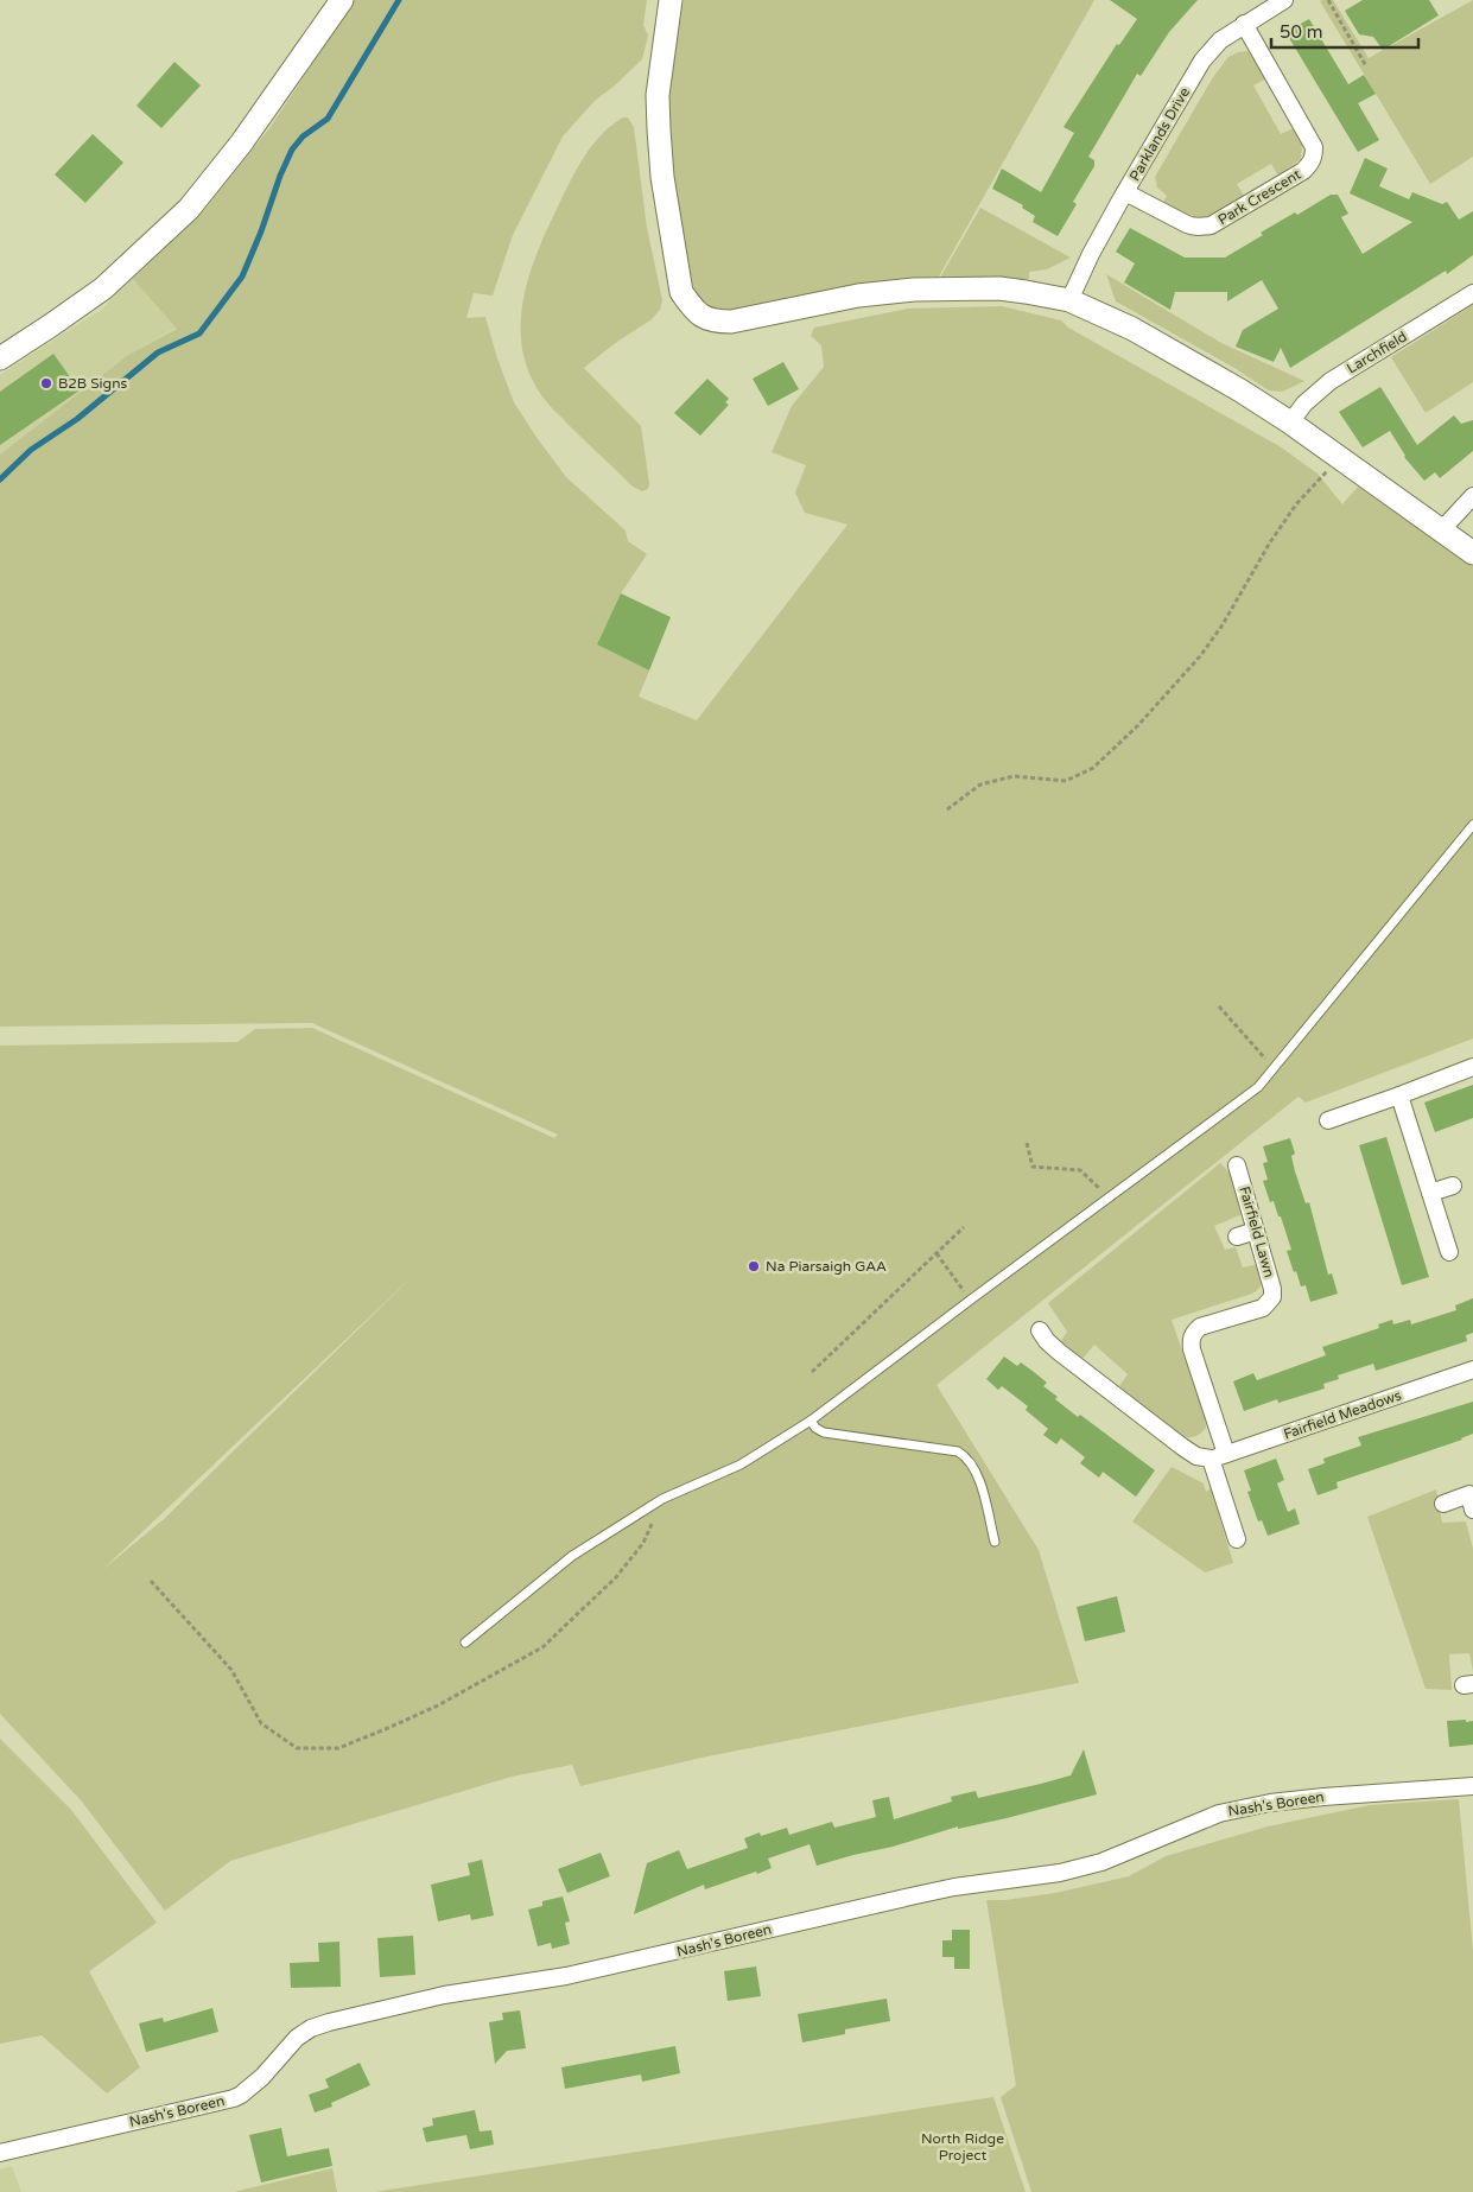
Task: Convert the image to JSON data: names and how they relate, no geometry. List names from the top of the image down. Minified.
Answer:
{"streets":{"street":["Parklands Drive","Park Crescent","Larchfield","Fairfield Lawn","Fairfield Meadows","Nash's Boreen"]},"crossings":[["Parklands Drive","Park Crescent"],["Fairfield Lawn","Fairfield Meadows"]],"parks":["North Ridge Project"],"places":["B2B Signs","Na Piarsaigh GAA"],"scale_bar":"50 m"}
